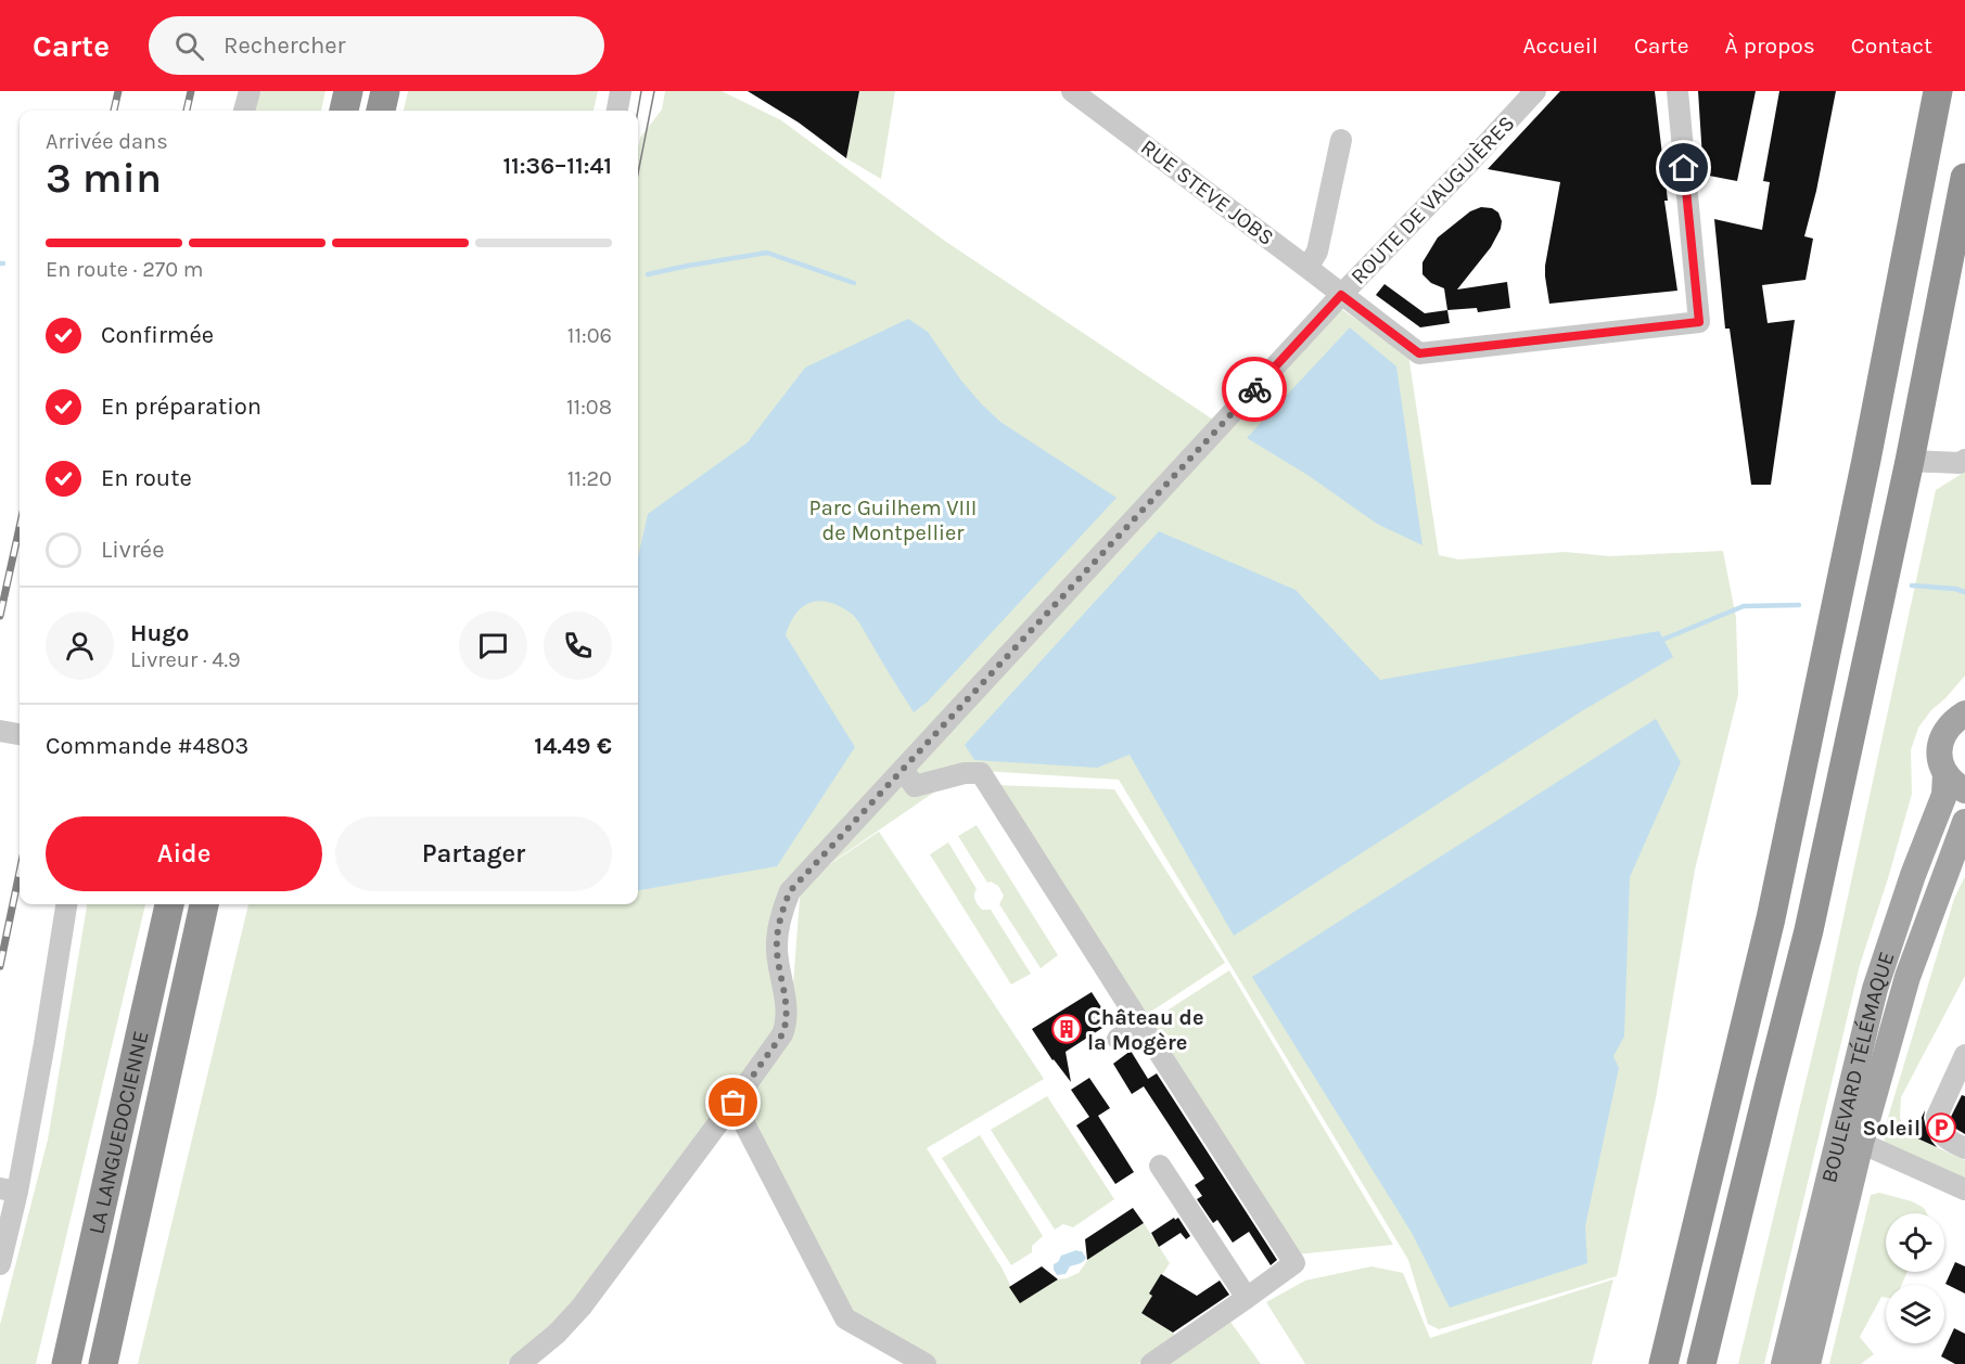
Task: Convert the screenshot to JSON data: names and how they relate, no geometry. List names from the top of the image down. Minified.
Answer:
{"streets":{"highway":["LA LANGUEDOCIENNE"],"main road":["BOULEVARD TÉLÉMAQUE"],"street":["RUE STEVE JOBS","ROUTE DE VAUGUIÈRES"]},"crossings":[["RUE STEVE JOBS","ROUTE DE VAUGUIÈRES"]],"parks":["Parc Guilhem VIII de Montpellier"],"places":{"building":["Château de la Mogère"],"parking":["Soleil"]},"page":{"header":"Carte","search":"Rechercher","nav":["Accueil","Carte","À propos","Contact"],"heading":["3 min","Arrivée dans","11:36–11:41"],"panel":["Hugo","Livreur · 4.9","Commande #4803","14.49 €"],"bar":"En route · 270 m","list":[["Confirmée","11:06"],["En préparation","11:08"],["En route","11:20"],"Livrée"],"buttons":["Aide","Partager"]}}
